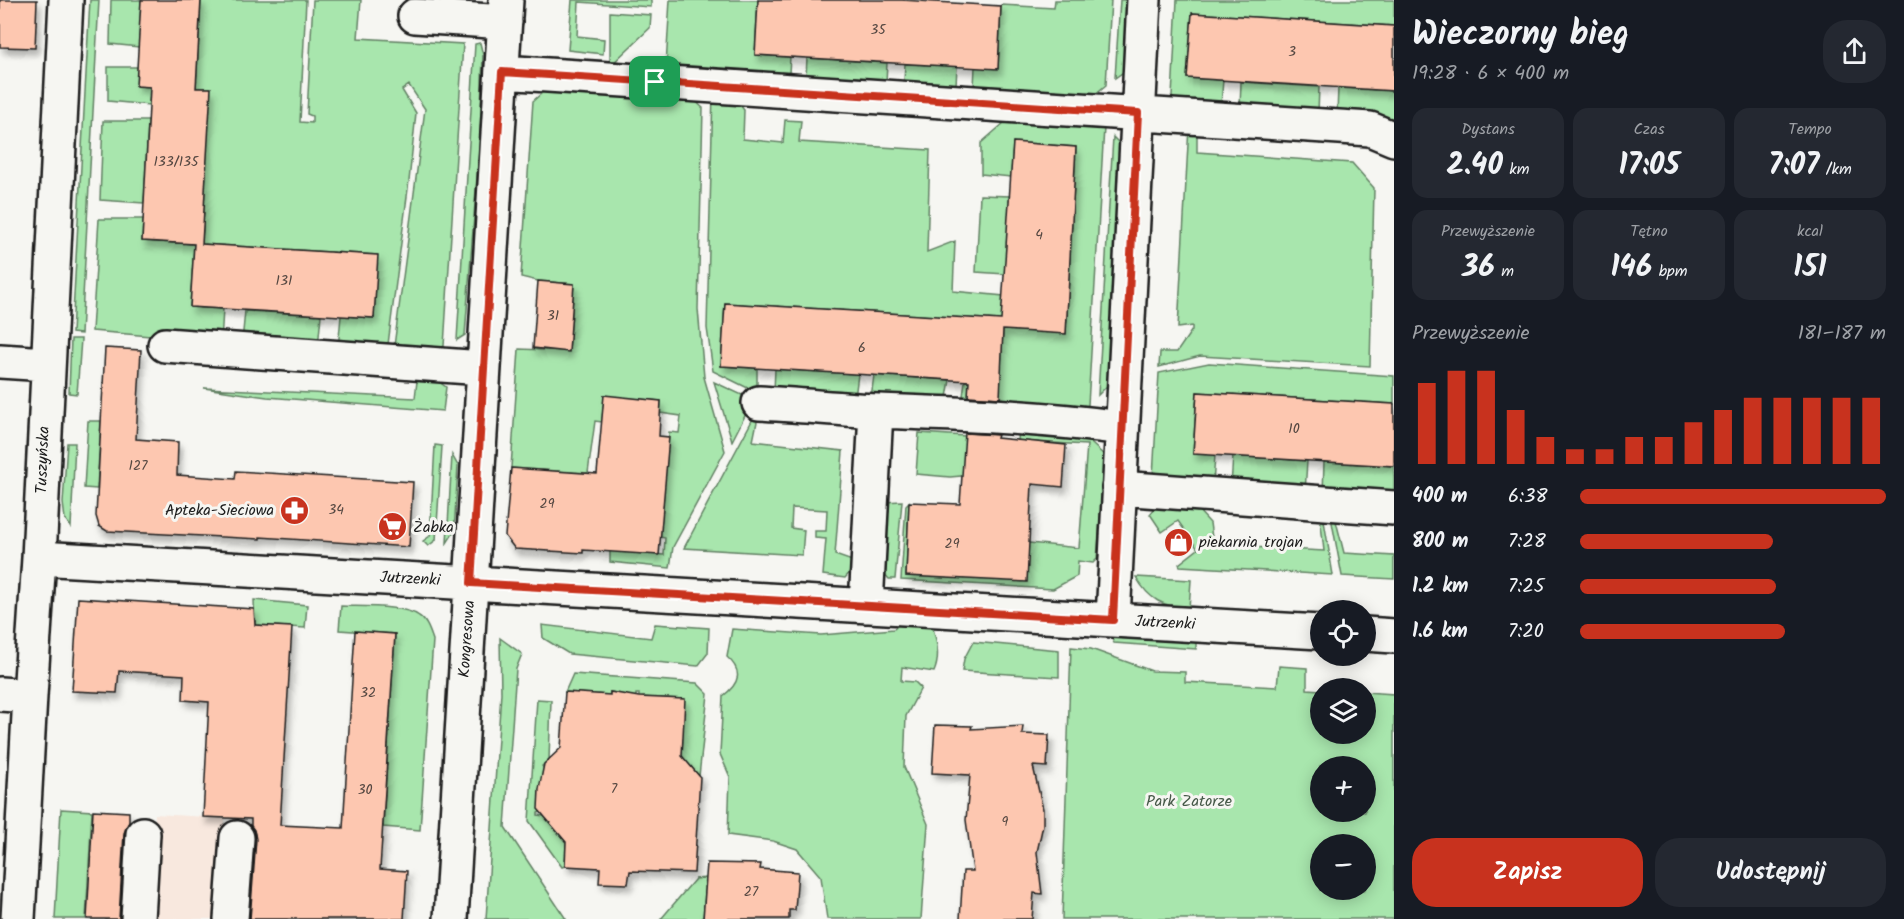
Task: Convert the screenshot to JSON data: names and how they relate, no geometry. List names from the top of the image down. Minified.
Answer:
{"streets":{"street":["Tuszyńska","Jutrzenki","Kongresowa"]},"crossings":[["Tuszyńska","Jutrzenki"],["Jutrzenki","Kongresowa"]],"parks":["Park Zatorze"],"places":{"pharmacy":["Apteka-Sieciowa"],"supermarket":["Żabka"],"shop":["piekarnia trojan"]},"house_numbers":["35","3","133/135","4","131","31","6","10","127","29","34","29","32","7","30","9","27"],"page":{"heading":["Wieczorny bieg","19:28 · 6 × 400 m"],"stats":[["Dystans","2.40 km"],["Czas","17:05"],["Tempo","7:07 /km"],["Przewyższenie","36 m"],["Tętno","146 bpm"],["kcal","151"]],"chart":["Przewyższenie","181–187 m"],"list":[{"name":"400 m","note":"6:38"},{"name":"800 m","note":"7:28"},{"name":"1.2 km","note":"7:25"},{"name":"1.6 km","note":"7:20"}],"map_buttons":["+","−"],"buttons":["Zapisz","Udostępnij"]}}
